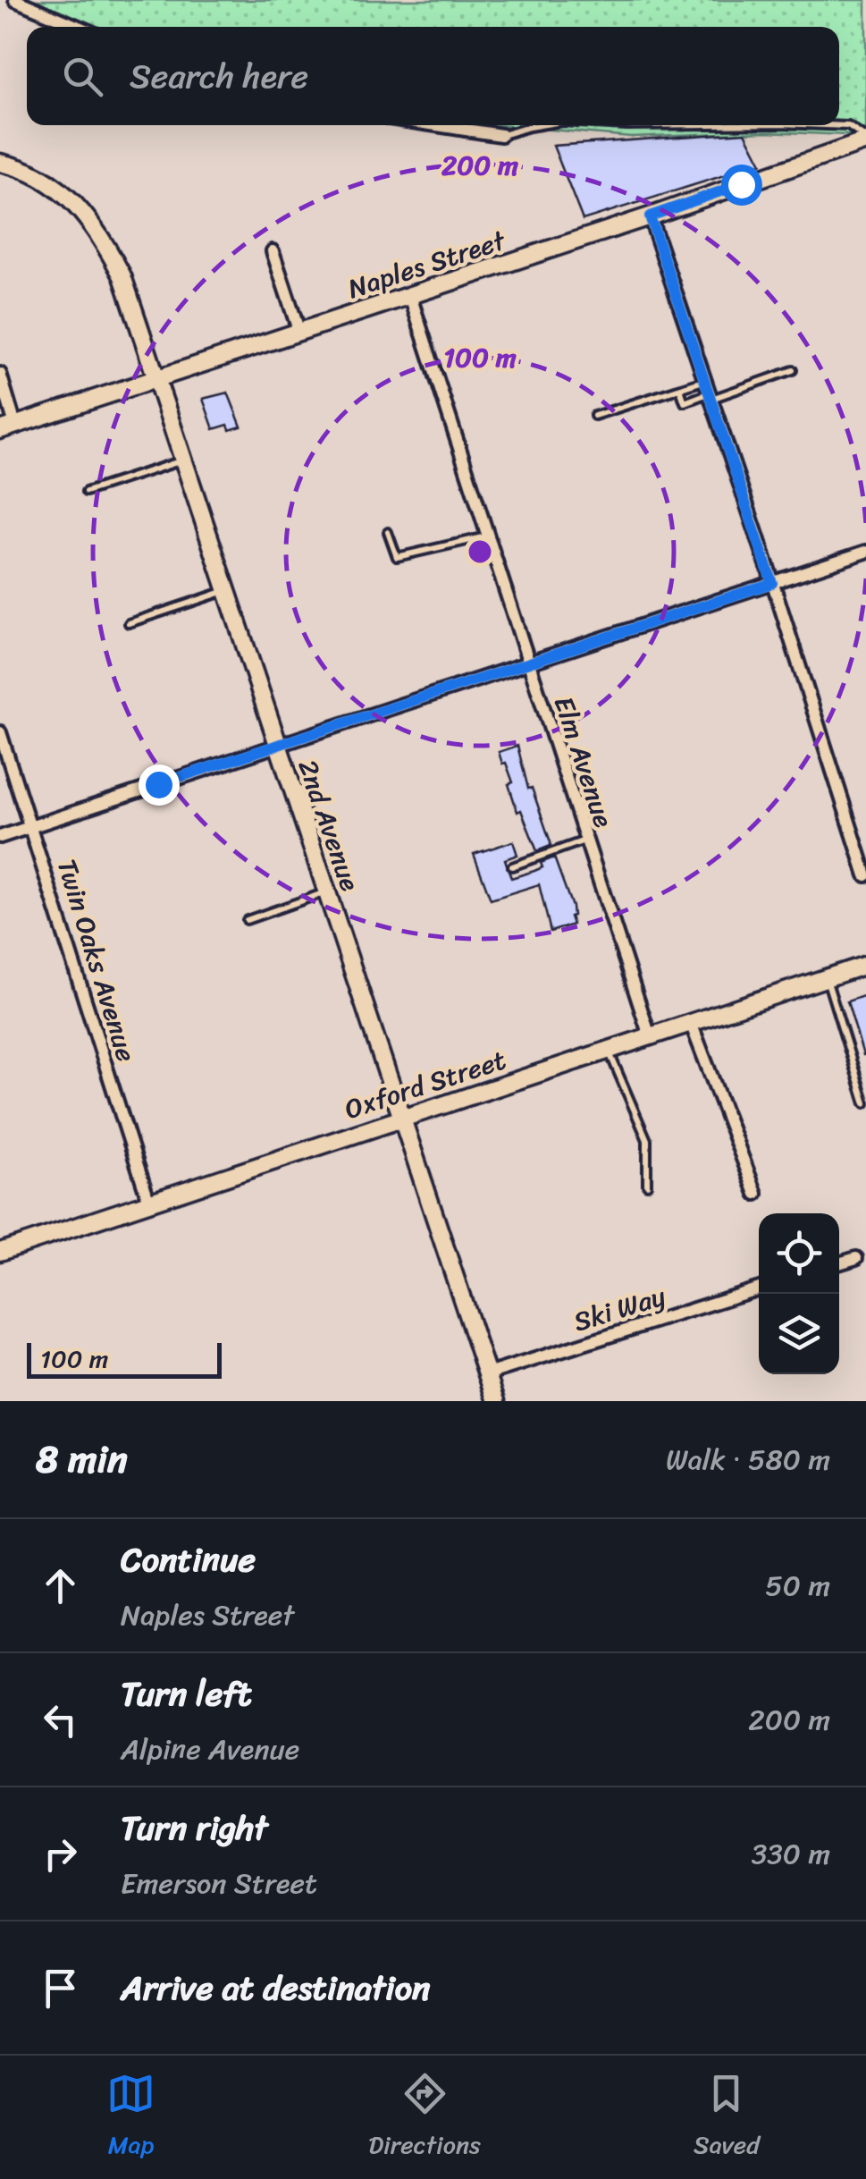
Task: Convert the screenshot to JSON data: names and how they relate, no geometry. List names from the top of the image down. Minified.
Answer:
{"streets":{"street":["Naples Street","Elm Avenue","2nd Avenue","Twin Oaks Avenue","Oxford Street","Ski Way"]},"crossings":[["Naples Street","Elm Avenue"],["Naples Street","2nd Avenue"],["Elm Avenue","Oxford Street"],["2nd Avenue","Oxford Street"],["2nd Avenue","Ski Way"],["Twin Oaks Avenue","Oxford Street"]],"scale_bar":"100 m","page":{"search":"Search here","scale":"100 m","heading":["8 min","Walk · 580 m"],"list":[["Continue","Naples Street","50 m"],["Turn left","Alpine Avenue","200 m"],["Turn right","Emerson Street","330 m"],"Arrive at destination"],"nav":["Map","Directions","Saved"]},"rings":["200 m","100 m"]}
